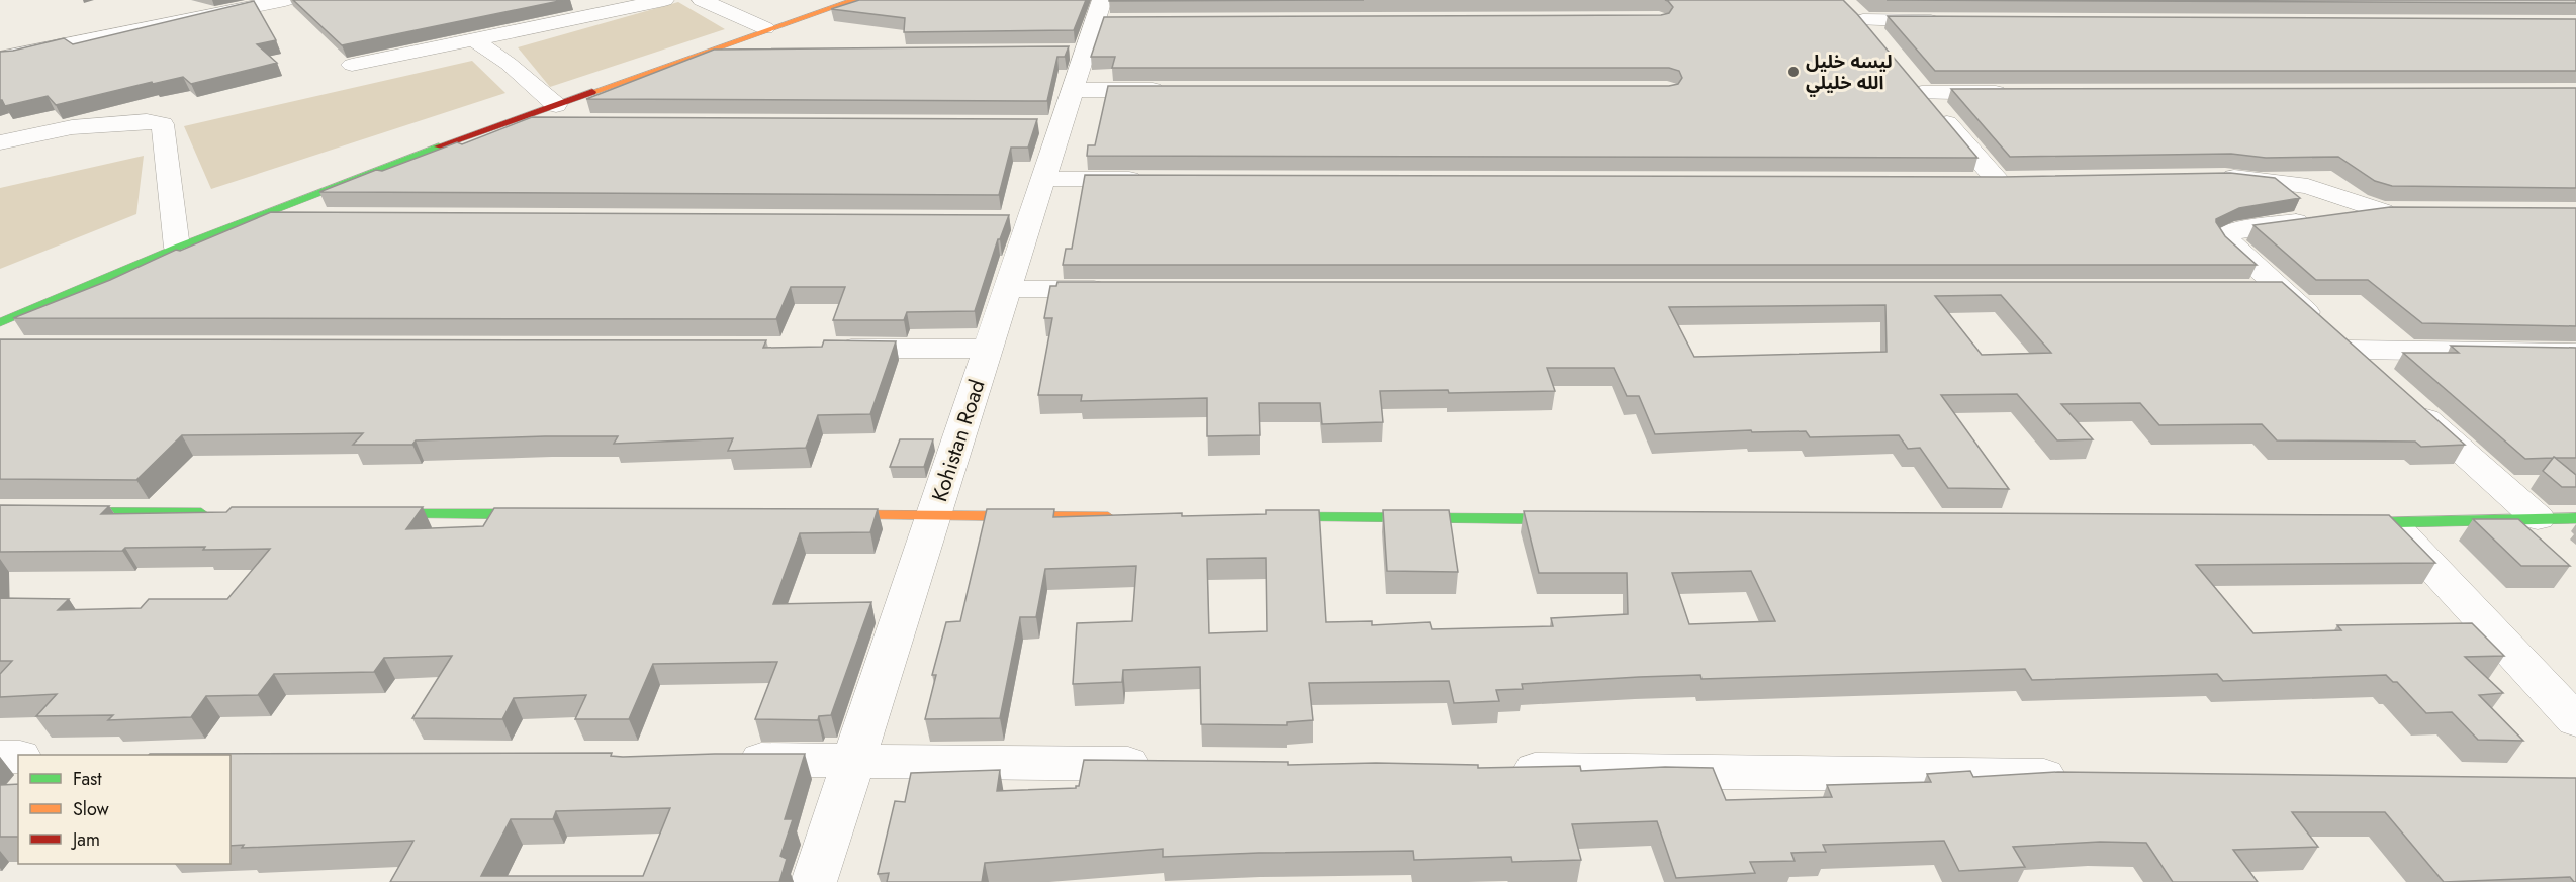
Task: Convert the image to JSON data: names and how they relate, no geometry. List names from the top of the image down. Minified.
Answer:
{"streets":{"street":["Kohistan Road"]},"places":["ليسه خليل الله خليلي"],"legend":["Fast","Slow","Jam"]}
